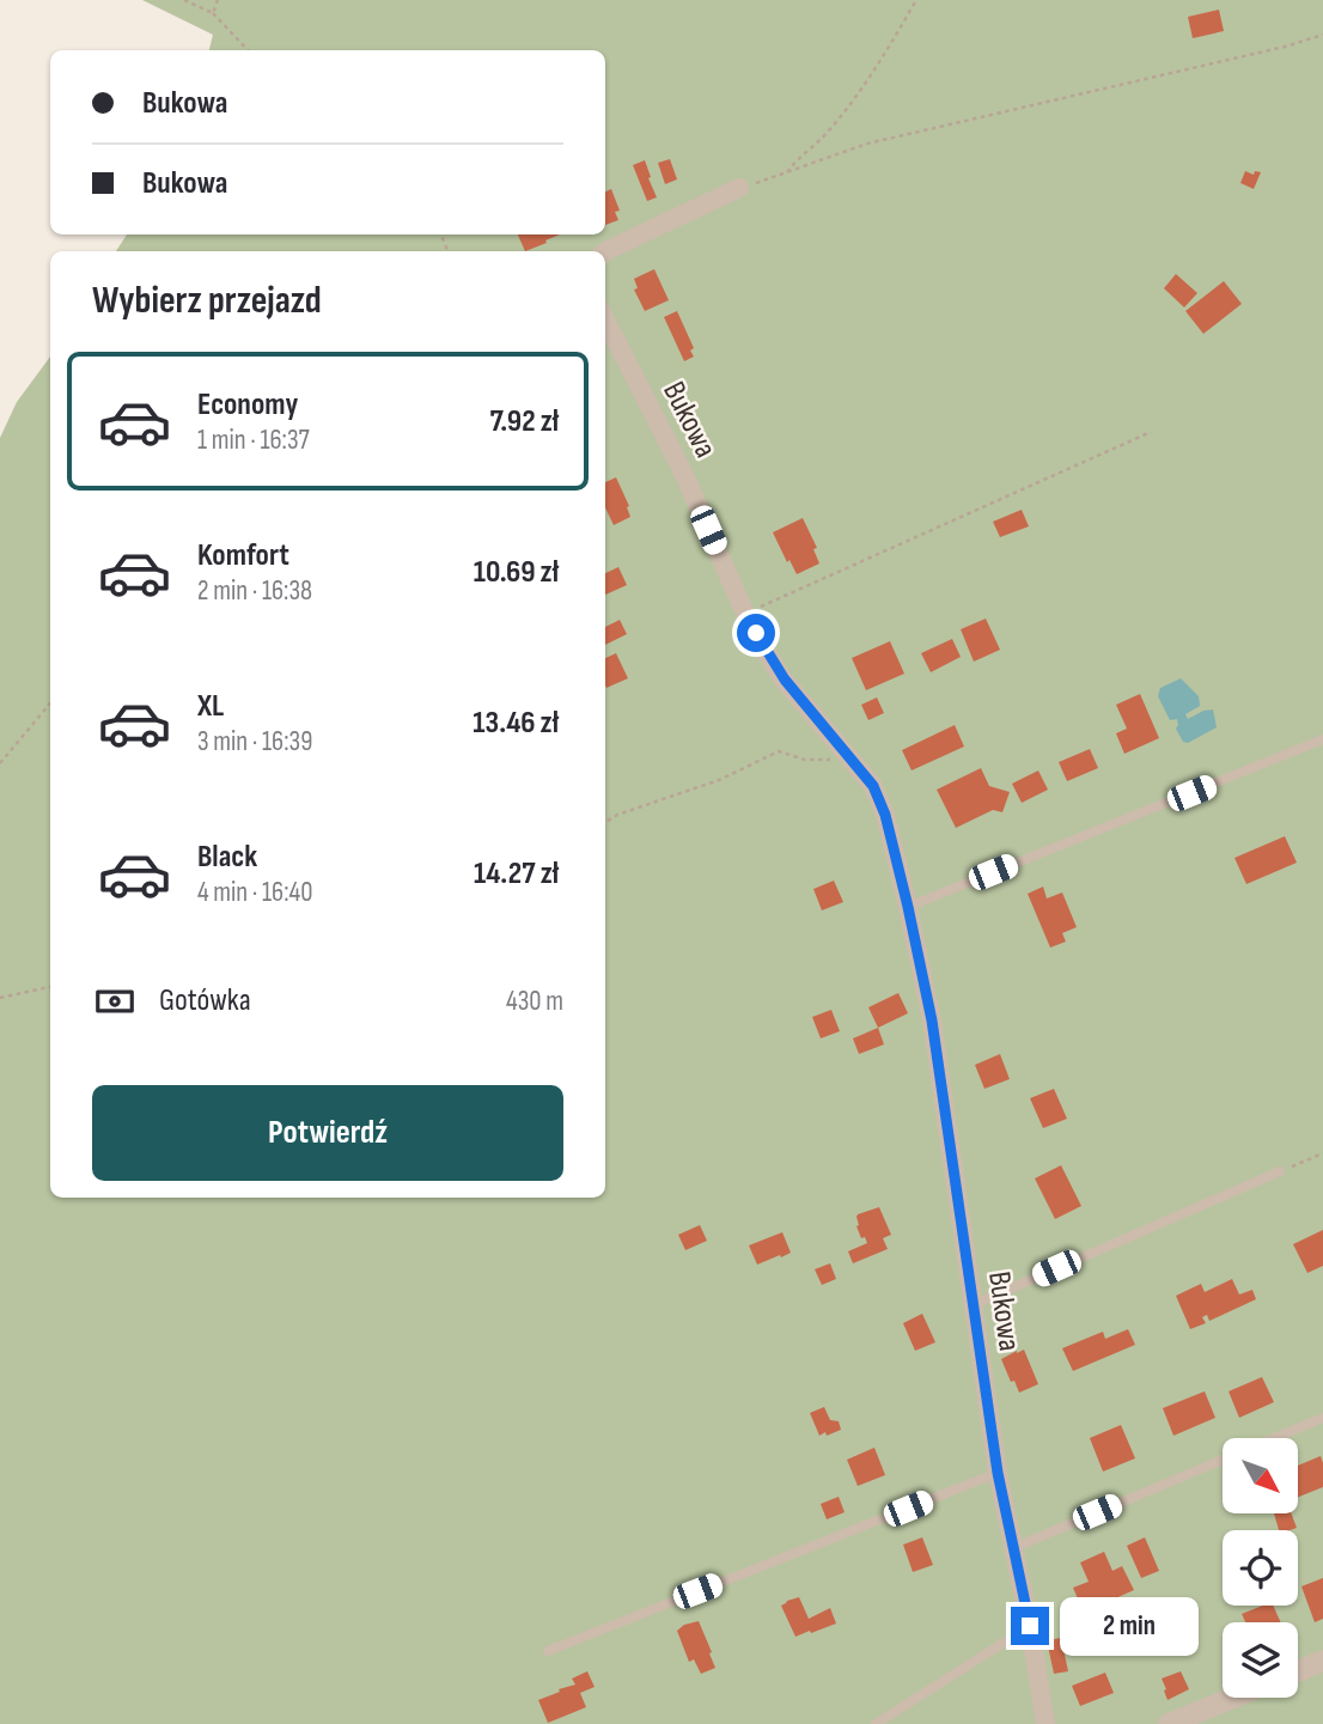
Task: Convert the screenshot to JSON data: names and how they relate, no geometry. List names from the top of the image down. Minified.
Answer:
{"streets":{"street":["Bukowa"]},"north":"bottom right","page":{"banner":["Bukowa","Bukowa"],"heading":"Wybierz przejazd","list":[{"name":"Economy","note":"1 min · 16:37","value":"7.92 zł"},{"name":"Komfort","note":"2 min · 16:38","value":"10.69 zł"},{"name":"XL","note":"3 min · 16:39","value":"13.46 zł"},{"name":"Black","note":"4 min · 16:40","value":"14.27 zł"}],"pay":["Gotówka","430 m"],"buttons":"Potwierdź","bubble":"2 min"}}
